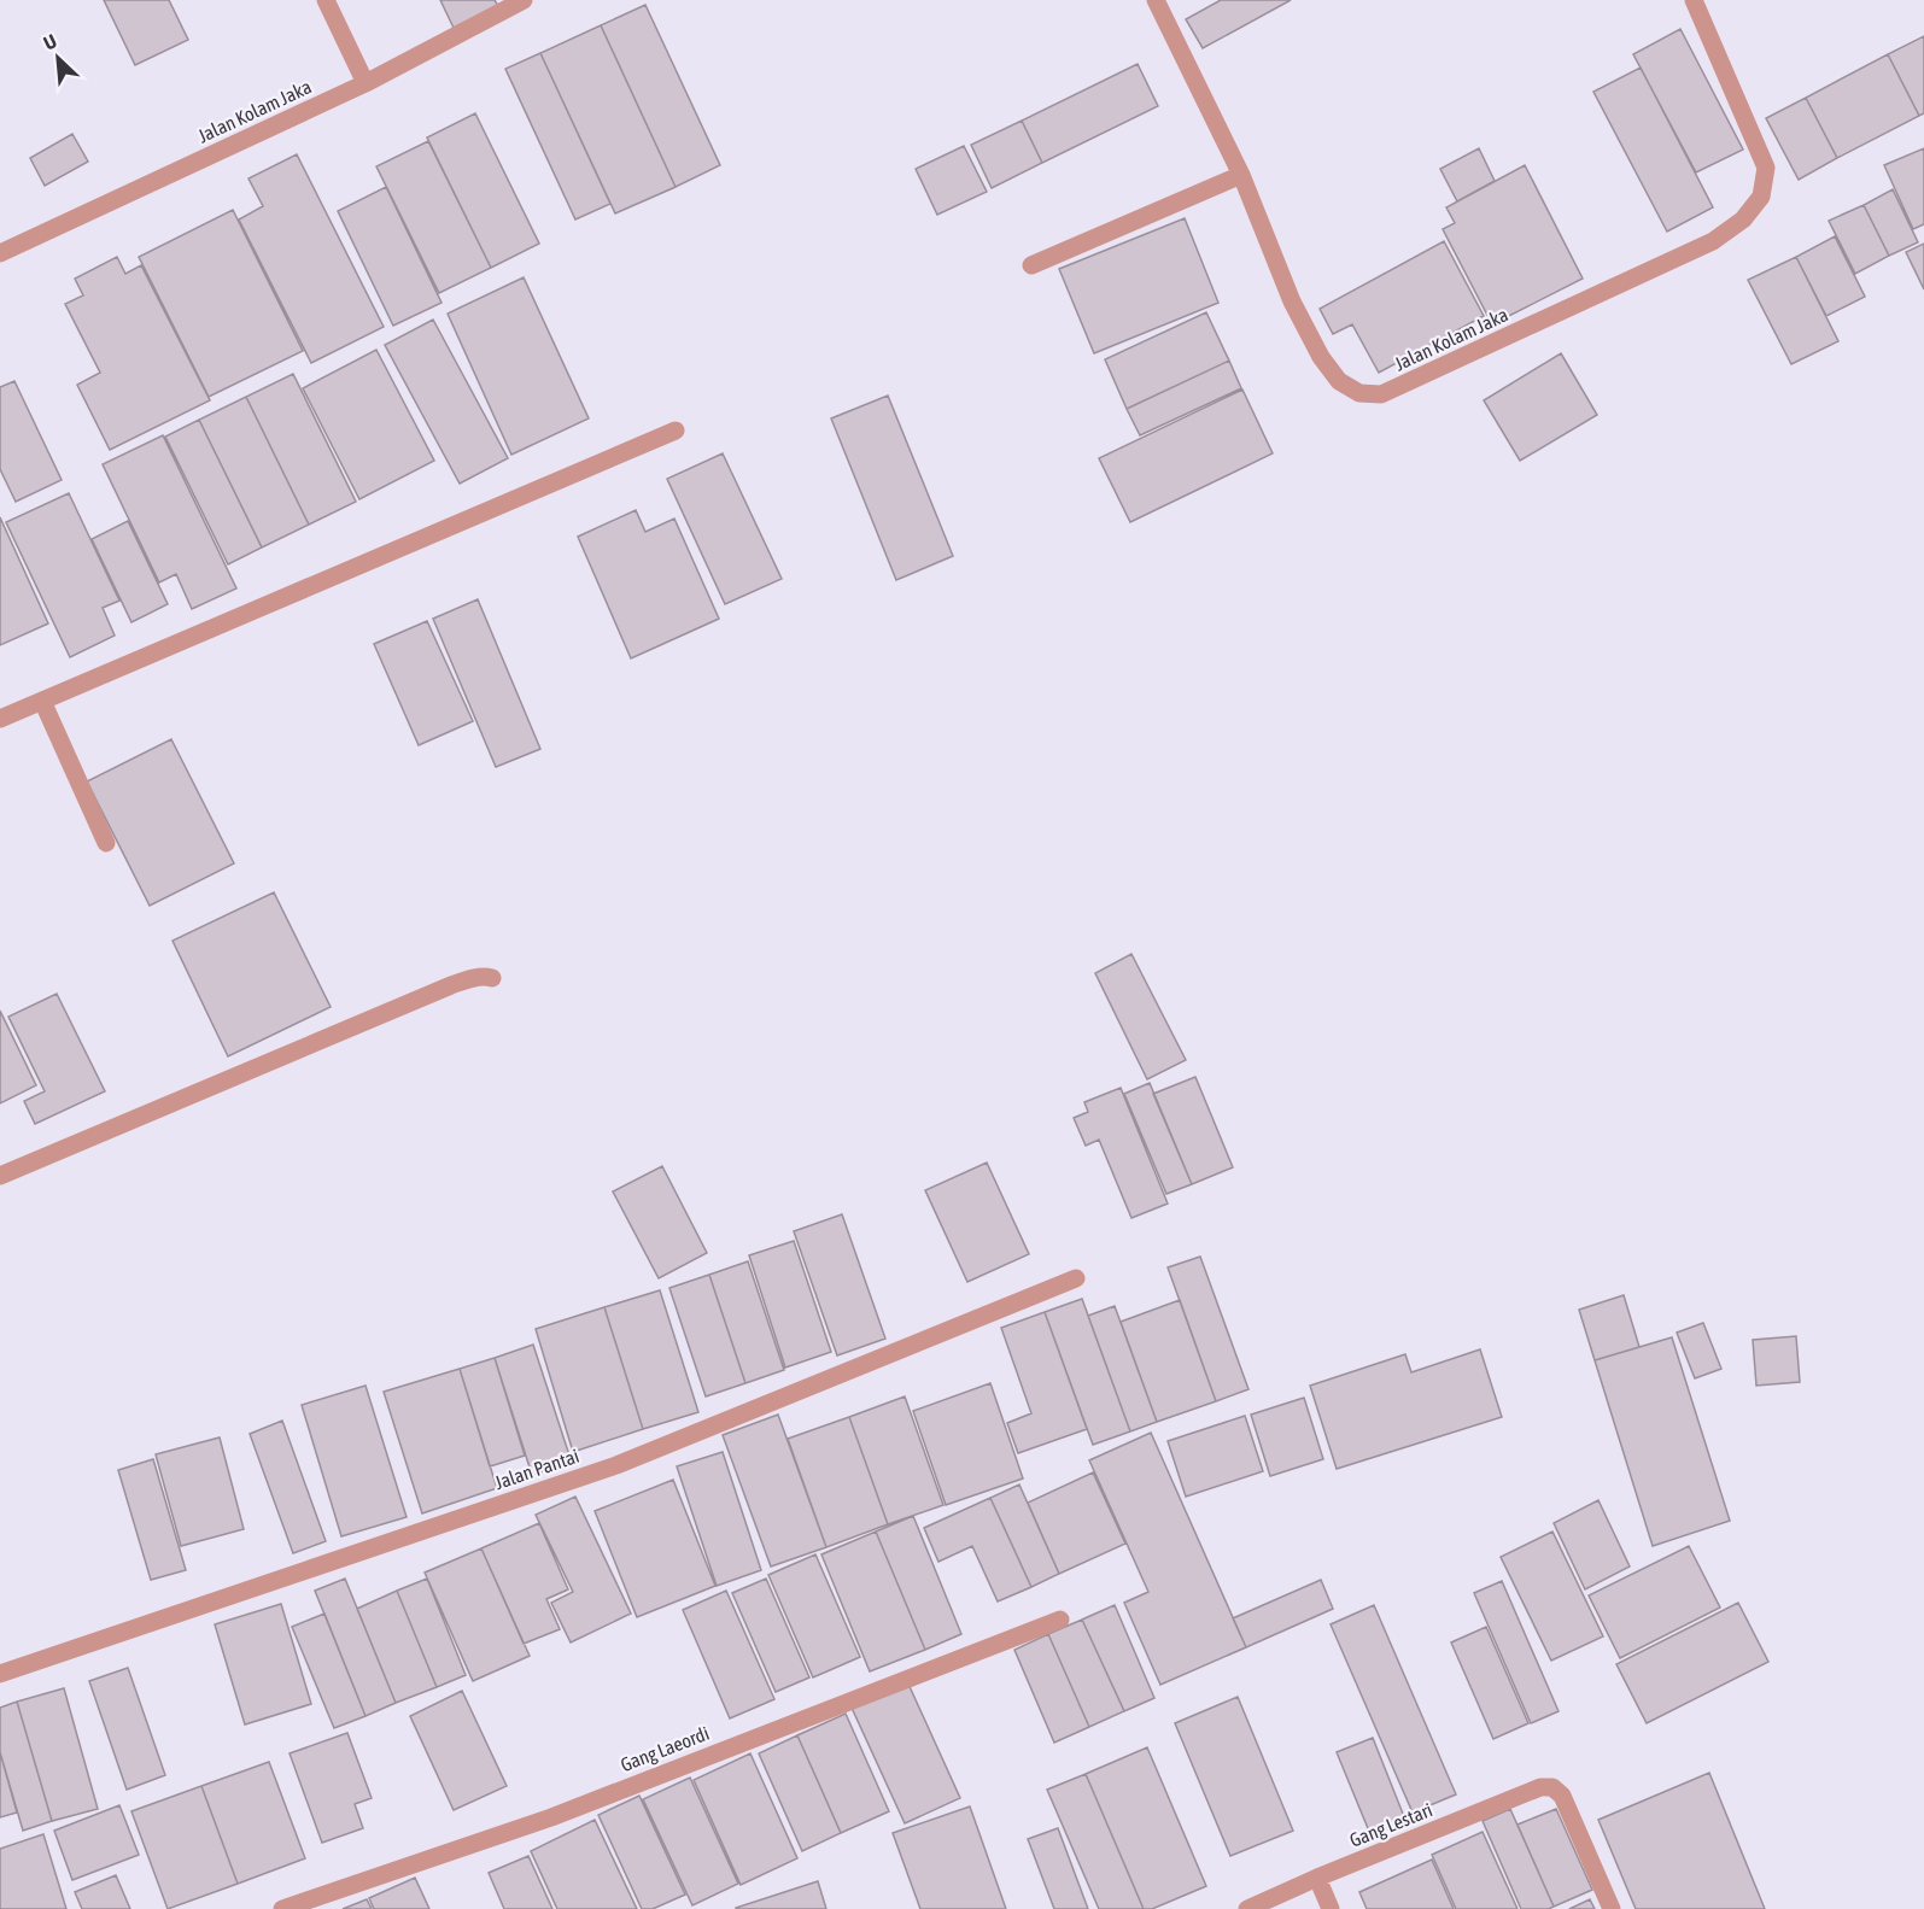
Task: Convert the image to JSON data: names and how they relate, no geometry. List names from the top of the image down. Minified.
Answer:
{"streets":{"street":["Jalan Kolam Jaka","Jalan Pantai","Gang Laeordi","Gang Lestari"]},"north":"top left"}
